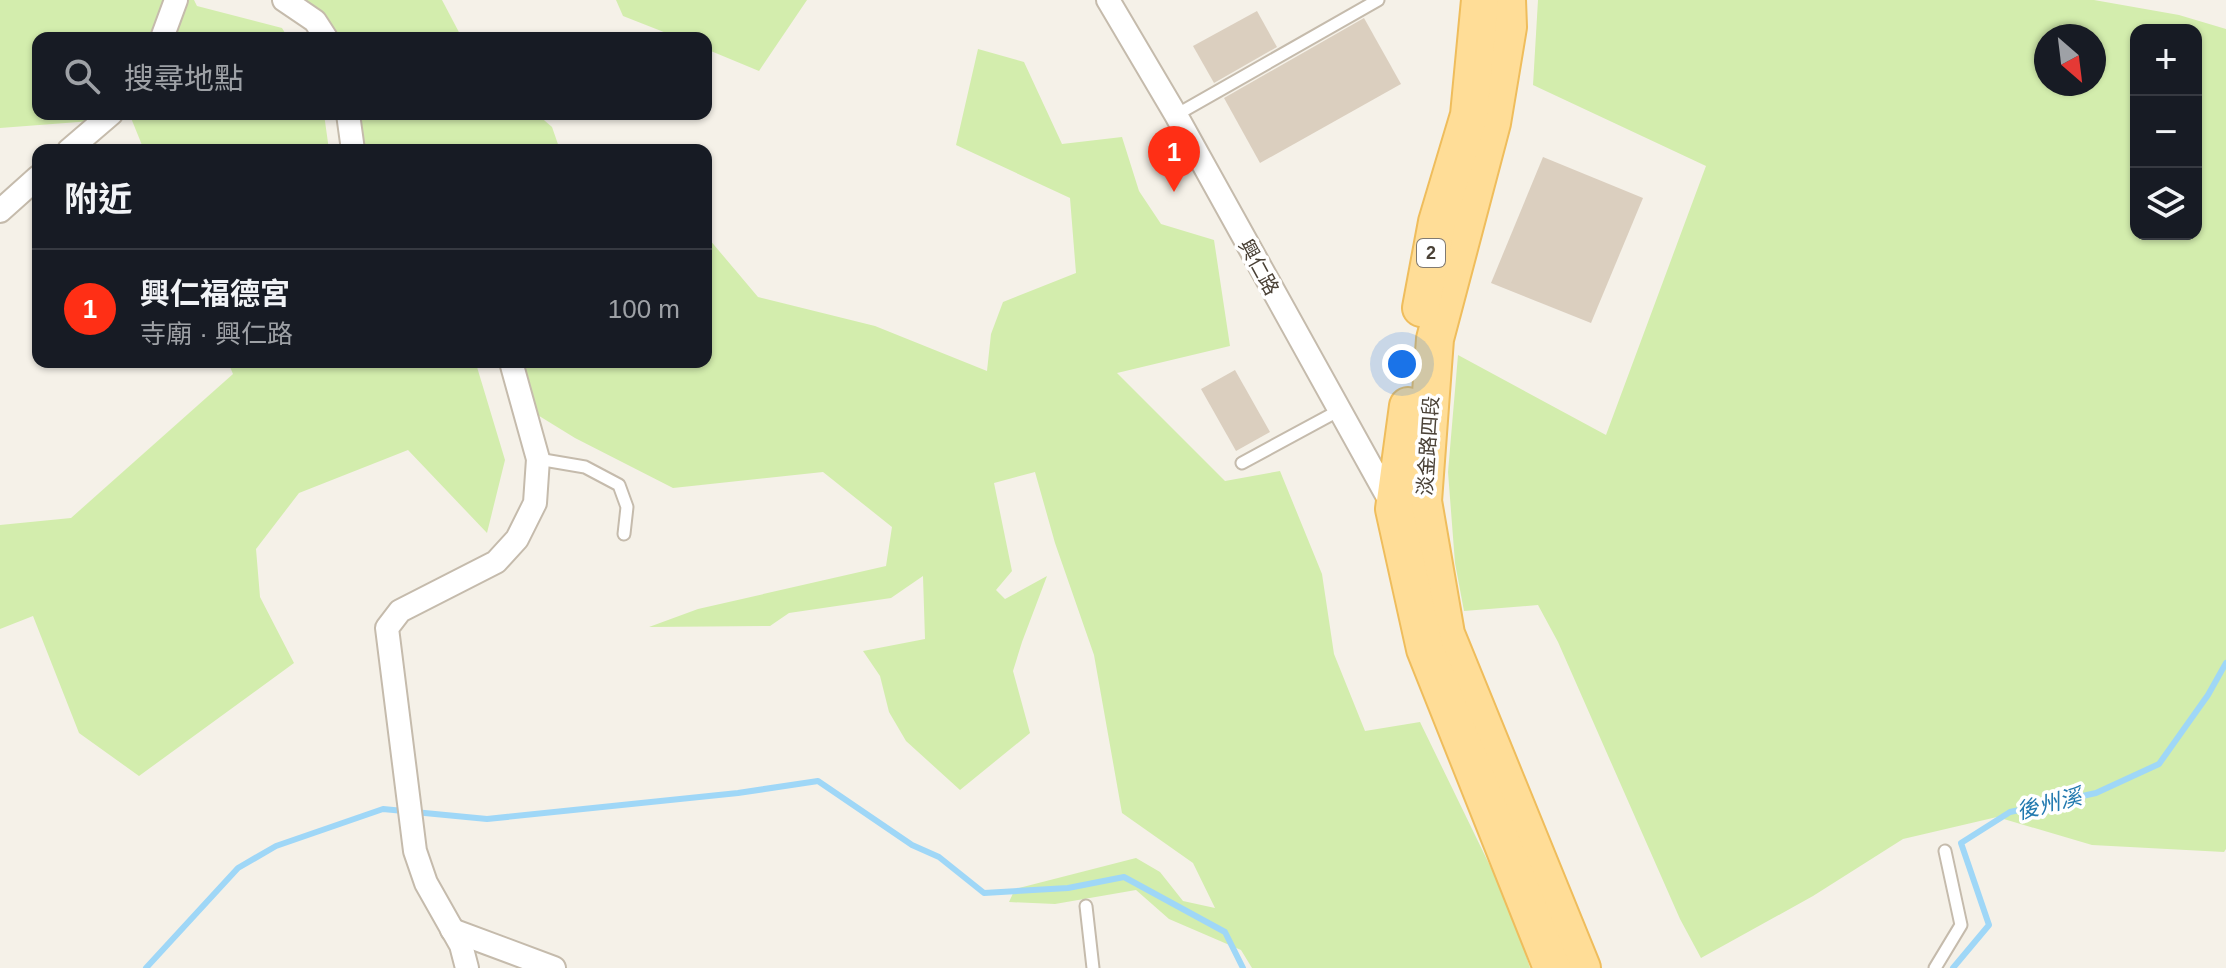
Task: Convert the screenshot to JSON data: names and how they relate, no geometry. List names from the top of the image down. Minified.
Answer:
{"streets":{"main road":["2","淡金路四段"],"street":["興仁路"]},"crossings":[["興仁路","淡金路四段"]],"water":["後州溪"],"north":"bottom right","page":{"map_buttons":["+","−"],"search":"搜尋地點","pins":"1","heading":"附近","list":[{"mark":"1","name":"興仁福德宮","note":"寺廟 · 興仁路","value":"100 m"}]}}
